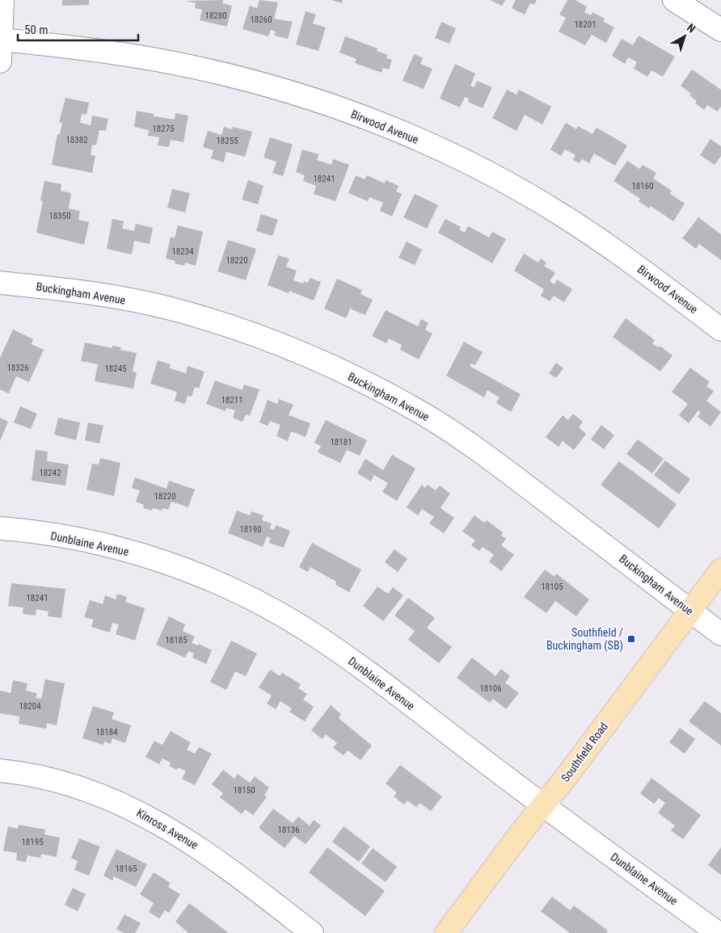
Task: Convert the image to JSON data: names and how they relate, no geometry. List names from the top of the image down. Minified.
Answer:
{"streets":{"main road":["Southfield Road"],"street":["Birwood Avenue","Buckingham Avenue","Dunblaine Avenue","Kinross Avenue"]},"crossings":[["Buckingham Avenue","Southfield Road"],["Dunblaine Avenue","Southfield Road"]],"places":{"transit":["Southfield / Buckingham (SB)"]},"house_numbers":["18280","18260","18201","18275","18382","18255","18241","18160","18350","18234","18220","18326","18245","18211","18181","18242","18220","18190","18105","18241","18185","18106","18204","18184","18150","18136","18195","18165"],"scale_bar":"50 m","north":"top right"}
